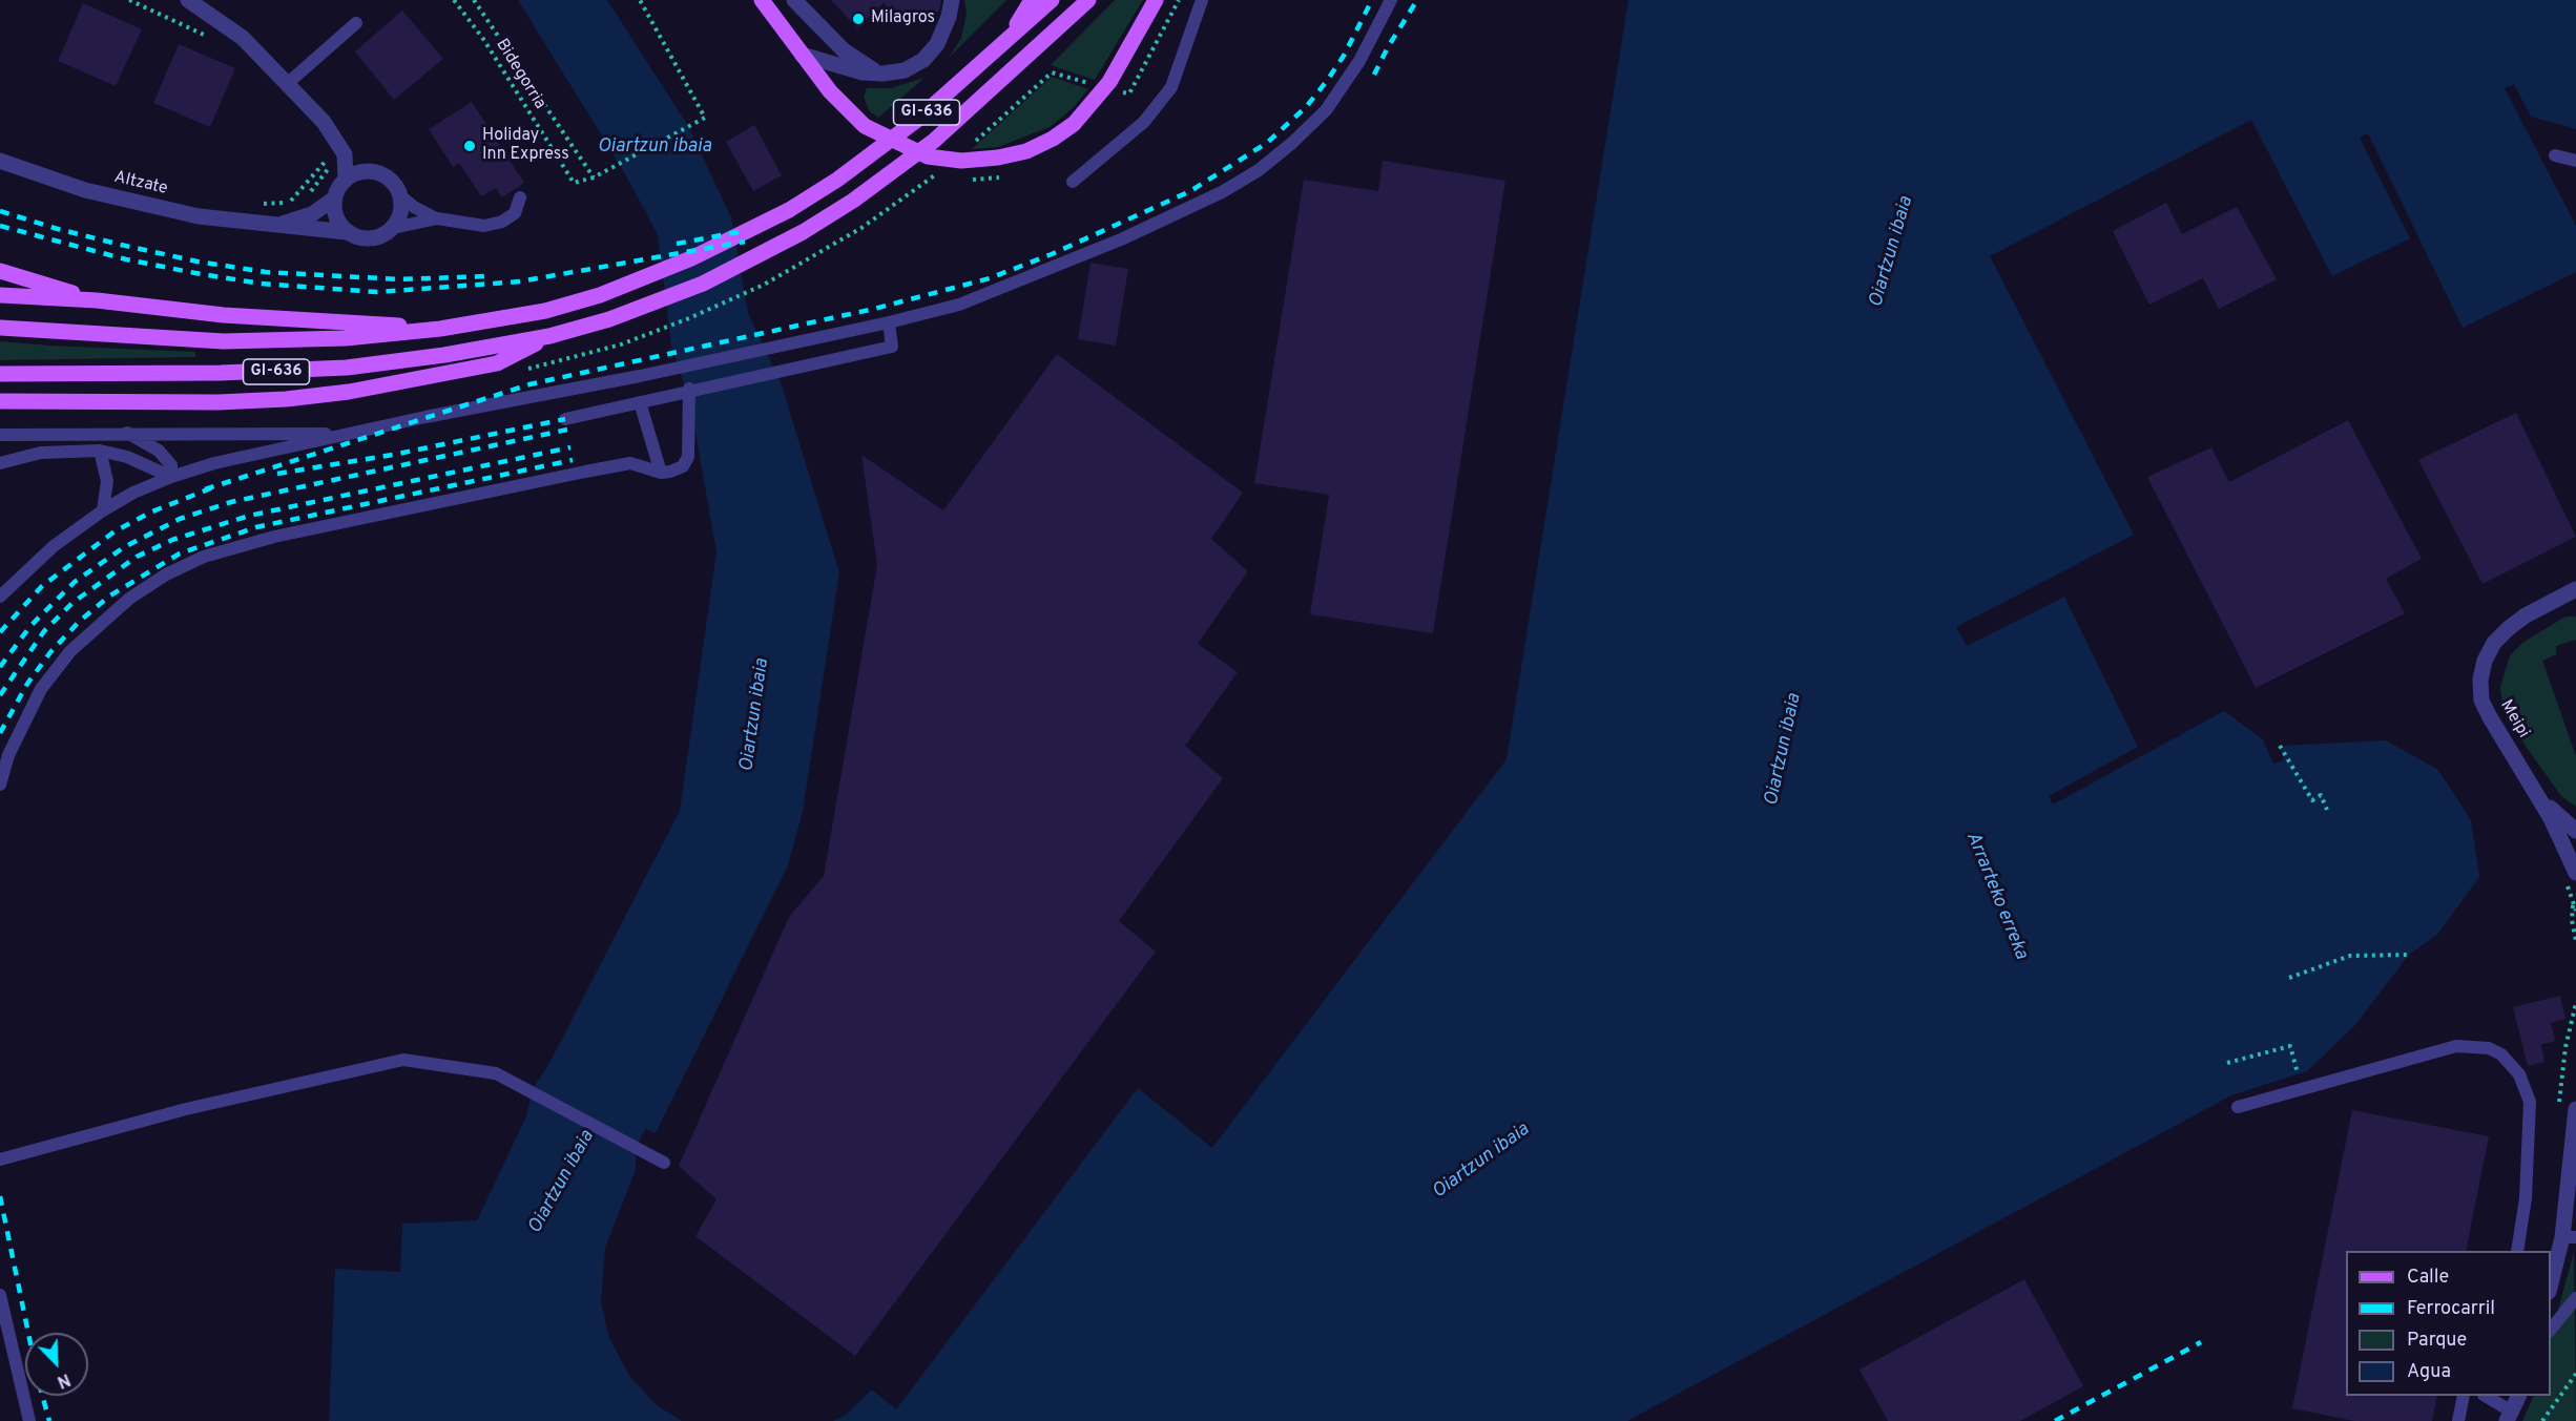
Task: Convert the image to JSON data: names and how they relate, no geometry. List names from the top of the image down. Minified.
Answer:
{"streets":{"main road":["GI-636"],"street":["Altzate","Meipi"],"path":["Bidegorria"]},"water":["Oiartzun ibaia","Arrarteko erreka"],"places":["Milagros","Holiday Inn Express"],"legend":["Calle","Ferrocarril","Parque","Agua"],"north":"bottom right"}
